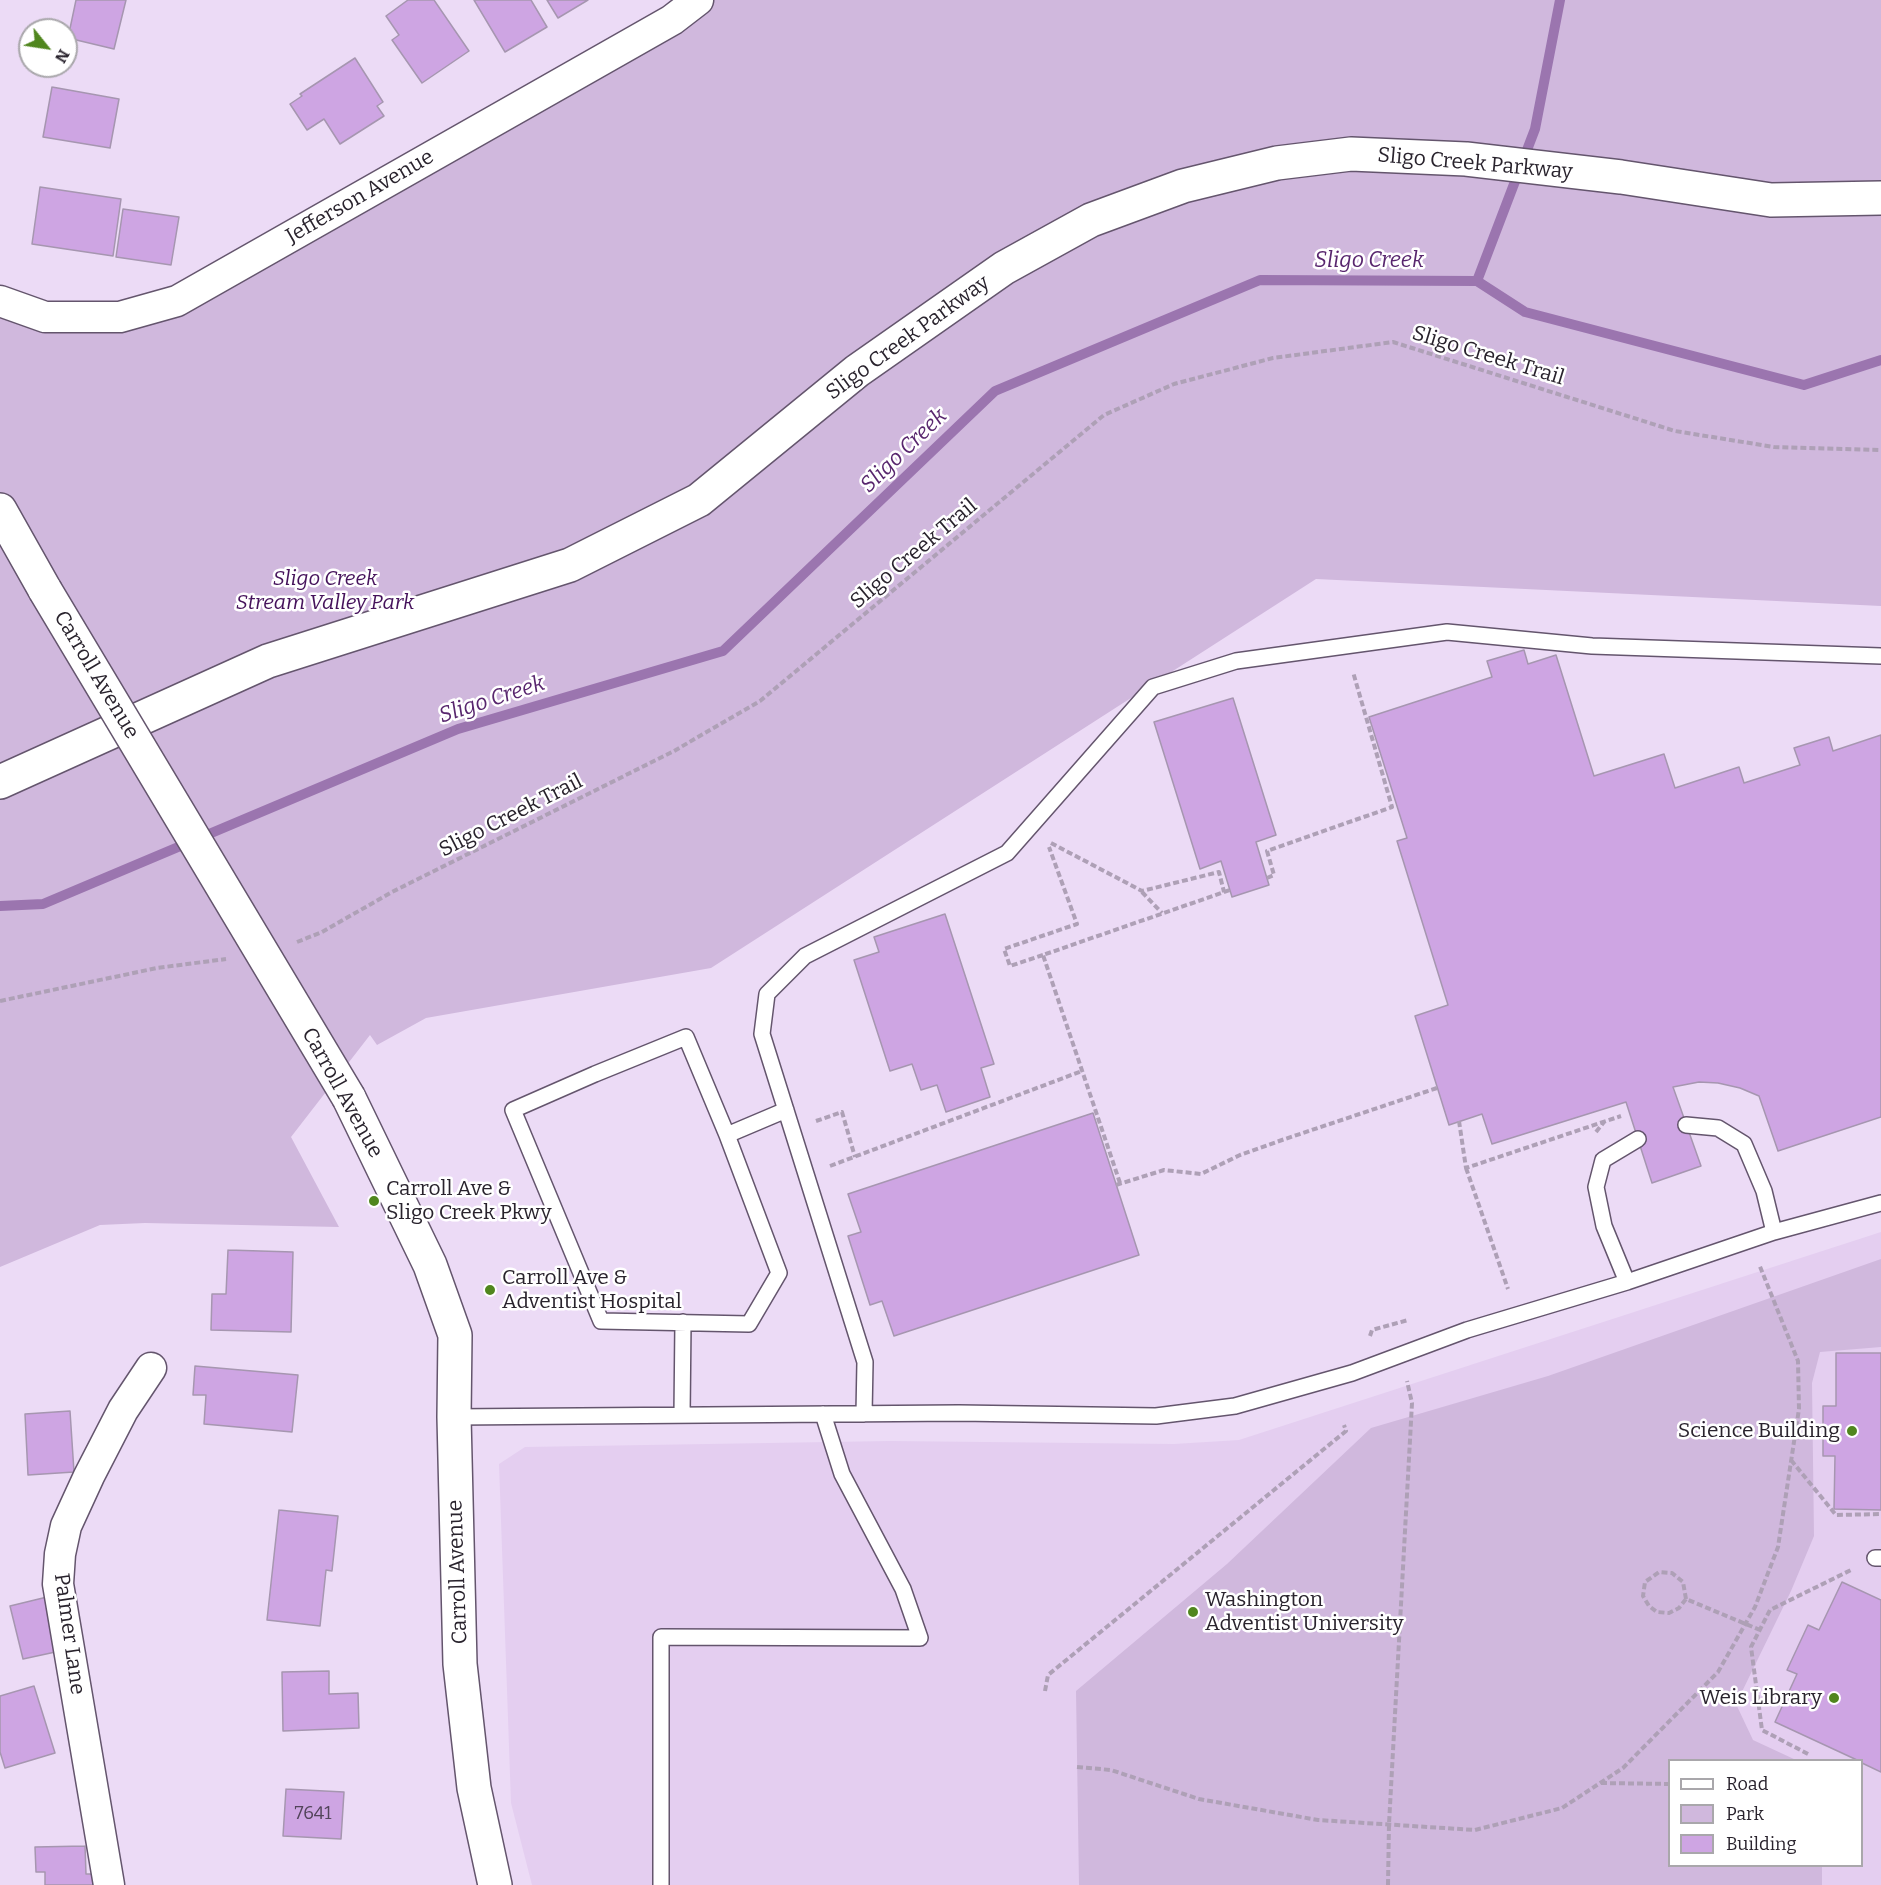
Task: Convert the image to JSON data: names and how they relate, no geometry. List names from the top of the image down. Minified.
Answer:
{"streets":{"street":["Sligo Creek Parkway","Jefferson Avenue","Carroll Avenue","Palmer Lane"],"path":["Sligo Creek Trail"]},"water":["Sligo Creek"],"parks":["Sligo Creek Stream Valley Park"],"places":["Carroll Ave & Sligo Creek Pkwy","Carroll Ave & Adventist Hospital","Science Building","Washington Adventist University","Weis Library"],"house_numbers":["7641"],"legend":["Road","Park","Building"],"north":"bottom right"}
